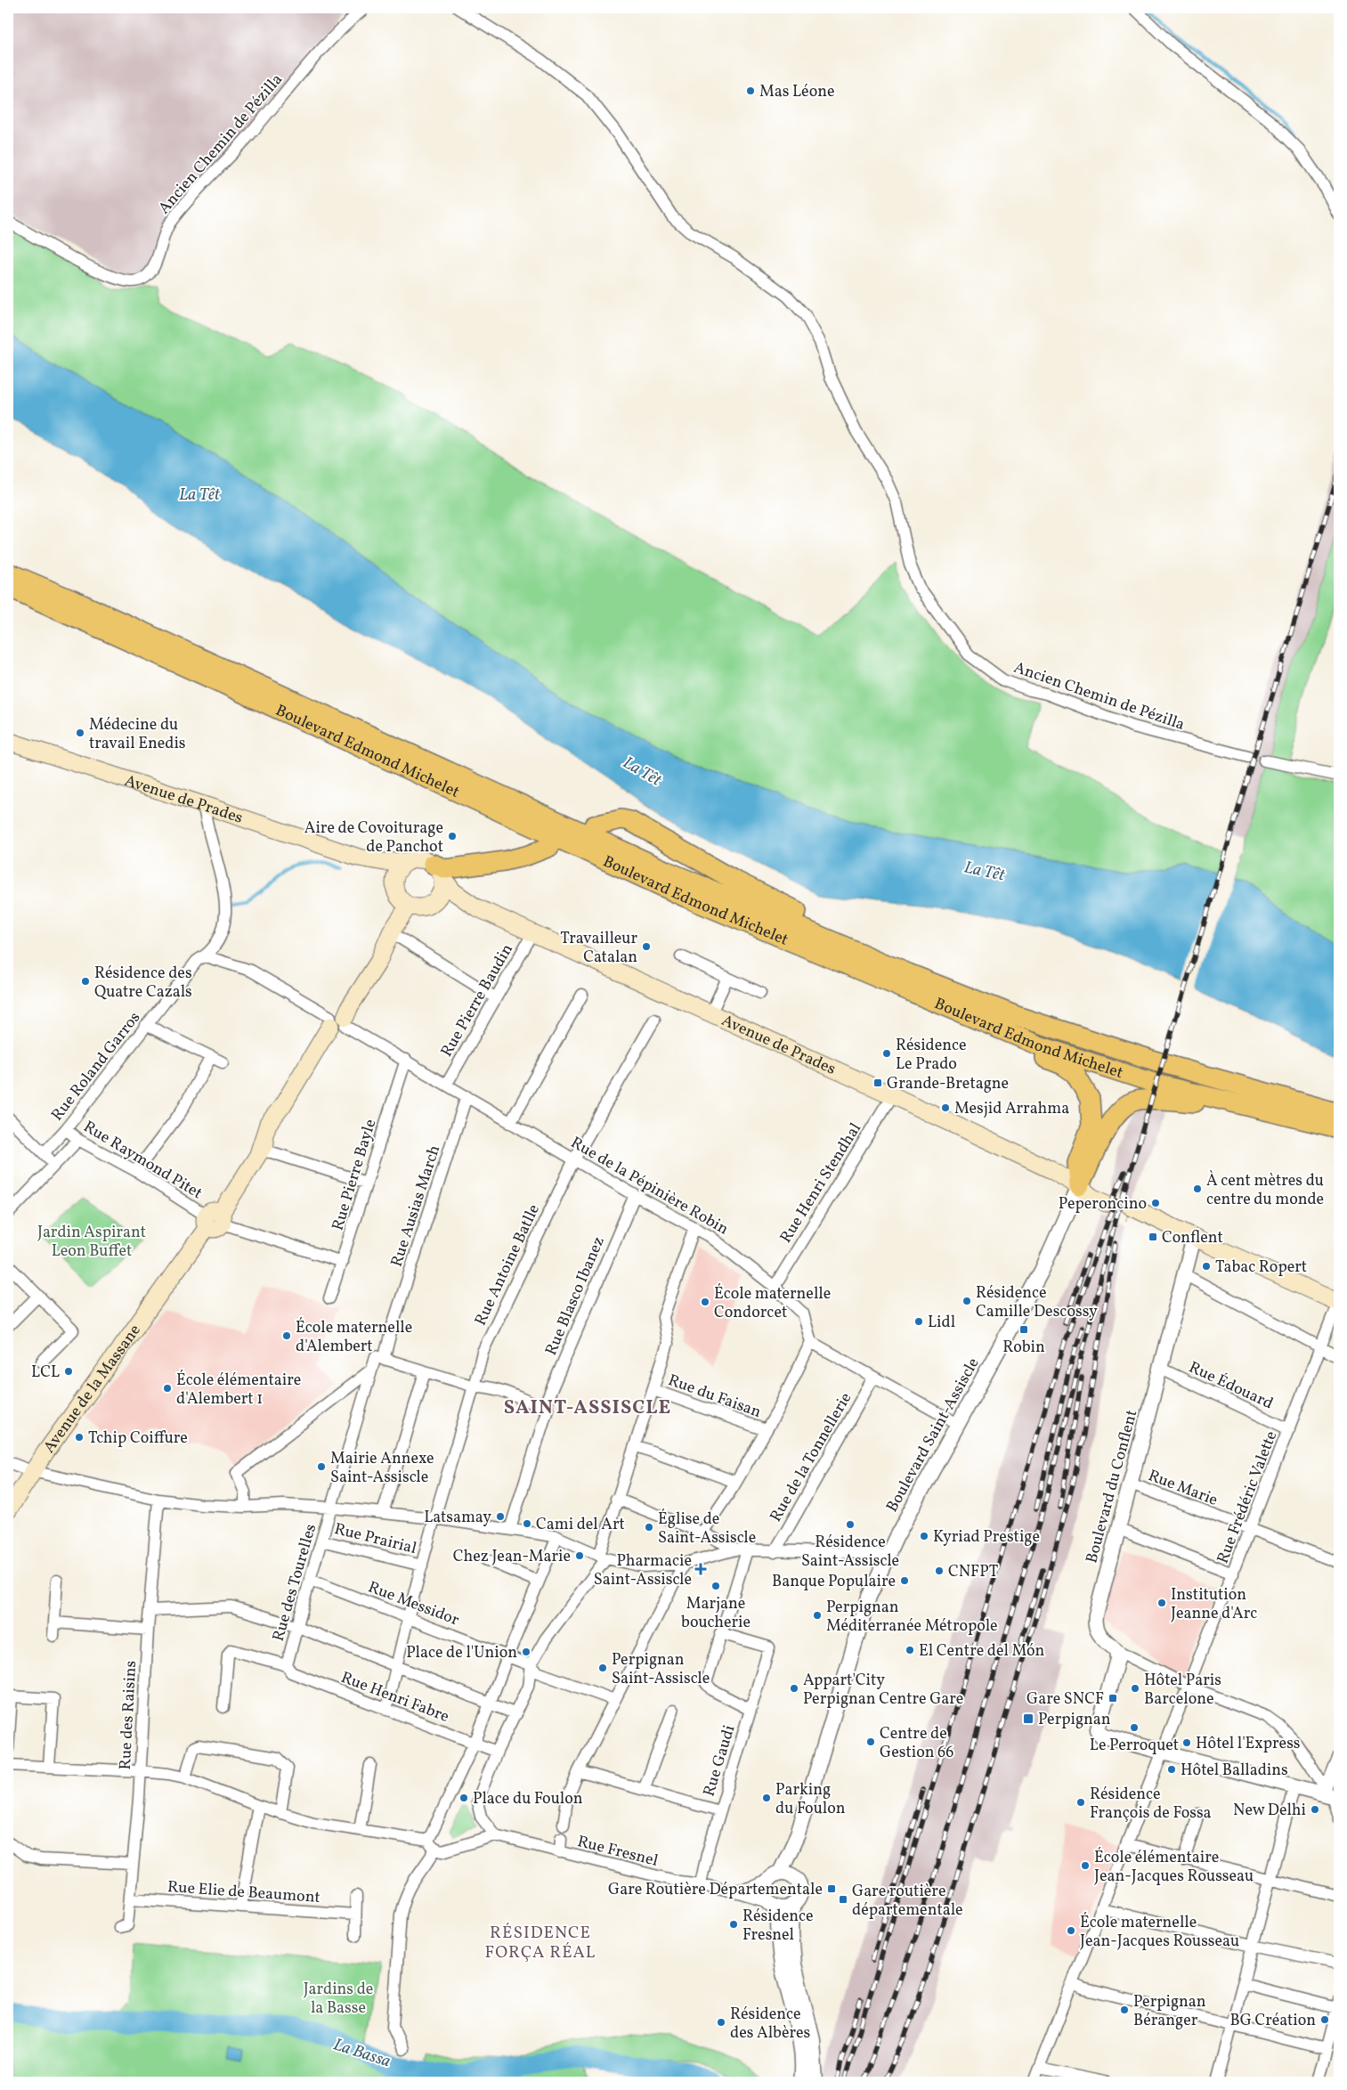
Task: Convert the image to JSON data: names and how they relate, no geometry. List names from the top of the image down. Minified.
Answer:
{"streets":{"highway":["Boulevard Edmond Michelet"],"main road":["Avenue de Prades","Avenue de la Massane"],"street":["Ancien Chemin de Pézilla","Rue Pierre Baudin","Rue Roland Garros","Rue Raymond Pitet","Rue Pierre Bayle","Rue Henri Stendhal","Rue de la Pépinière Robin","Rue Ausias March","Rue Antoine Batlle","Rue Blasco Ibanez","Rue Édouard","Rue du Faisan","Boulevard Saint-Assiscle","Rue de la Tonnellerie","Boulevard du Conflent","Rue Marie","Rue Frédéric Valette","Rue Prairial","Rue des Tourelles","Rue Messidor","Rue Henri Fabre","Rue des Raisins","Rue Gaudi","Rue Fresnel","Rue Elie de Beaumont"]},"crossings":[["Avenue de Prades","Rue Pierre Baudin"],["Avenue de Prades","Rue Roland Garros"],["Avenue de Prades","Rue Henri Stendhal"],["Avenue de Prades","Avenue de la Massane"],["Avenue de Prades","Boulevard Saint-Assiscle"],["Rue Pierre Baudin","Rue de la Pépinière Robin"],["Rue Roland Garros","Rue Raymond Pitet"],["Rue Roland Garros","Rue de la Pépinière Robin"],["Rue Raymond Pitet","Rue Pierre Bayle"],["Rue Raymond Pitet","Avenue de la Massane"],["Rue Pierre Bayle","Rue de la Pépinière Robin"],["Rue Henri Stendhal","Rue de la Pépinière Robin"],["Rue de la Pépinière Robin","Rue Ausias March"],["Rue de la Pépinière Robin","Rue Antoine Batlle"],["Rue de la Pépinière Robin","Rue Blasco Ibanez"],["Rue de la Pépinière Robin","Avenue de la Massane"],["Rue Antoine Batlle","Rue Prairial"],["Rue Antoine Batlle","Rue Messidor"],["Rue Antoine Batlle","Rue Henri Fabre"],["Rue Édouard","Boulevard du Conflent"],["Rue Édouard","Rue Frédéric Valette"],["Boulevard Saint-Assiscle","Rue Fresnel"],["Boulevard du Conflent","Rue Marie"],["Rue Marie","Rue Frédéric Valette"],["Rue Prairial","Rue des Tourelles"],["Rue des Tourelles","Rue Messidor"],["Rue des Tourelles","Rue Henri Fabre"],["Rue des Raisins","Rue Elie de Beaumont"],["Rue Gaudi","Rue Fresnel"]],"districts":["SAINT-ASSISCLE","RÉSIDENCE FORÇA RÉAL"],"water":["La Têt","La Bassa"],"parks":["Jardin Aspirant Leon Buffet","Jardins de la Basse"],"places":{"other":["Mas Léone","Médecine du travail Enedis","Aire de Covoiturage de Panchot","Travailleur Catalan","Résidence des Quatre Cazals","Résidence Le Prado","Mesjid Arrahma","À cent mètres du centre du monde","Peperoncino","Tabac Ropert","Résidence Camille Descossy","École maternelle Condorcet","Lidl","École maternelle d'Alembert","LCL","École élémentaire d'Alembert 1","Tchip Coiffure","Mairie Annexe Saint-Assiscle","Latsamay","Cami del Art","Résidence Saint-Assiscle","Église de Saint-Assiscle","Kyriad Prestige","Chez Jean-Marie","CNFPT","Banque Populaire","Marjane boucherie","Institution Jeanne d'Arc","Perpignan Méditerranée Métropole","El Centre del Món","Place de l'Union","Perpignan Saint-Assiscle","Appart'City Perpignan Centre Gare","Hôtel Paris Barcelone","Le Perroquet","Centre de Gestion 66","Hôtel l'Express","Hôtel Balladins","Place du Foulon","Parking du Foulon","Résidence François de Fossa","New Delhi","École élémentaire Jean-Jacques Rousseau","Résidence Fresnel","École maternelle Jean-Jacques Rousseau","Perpignan Béranger","BG Création","Résidence des Albères"],"transit":["Grande-Bretagne","Conflent","Robin","Gare SNCF","Perpignan","Gare Routière Départementale","Gare routière départementale"],"health":["Pharmacie Saint-Assiscle"]}}
